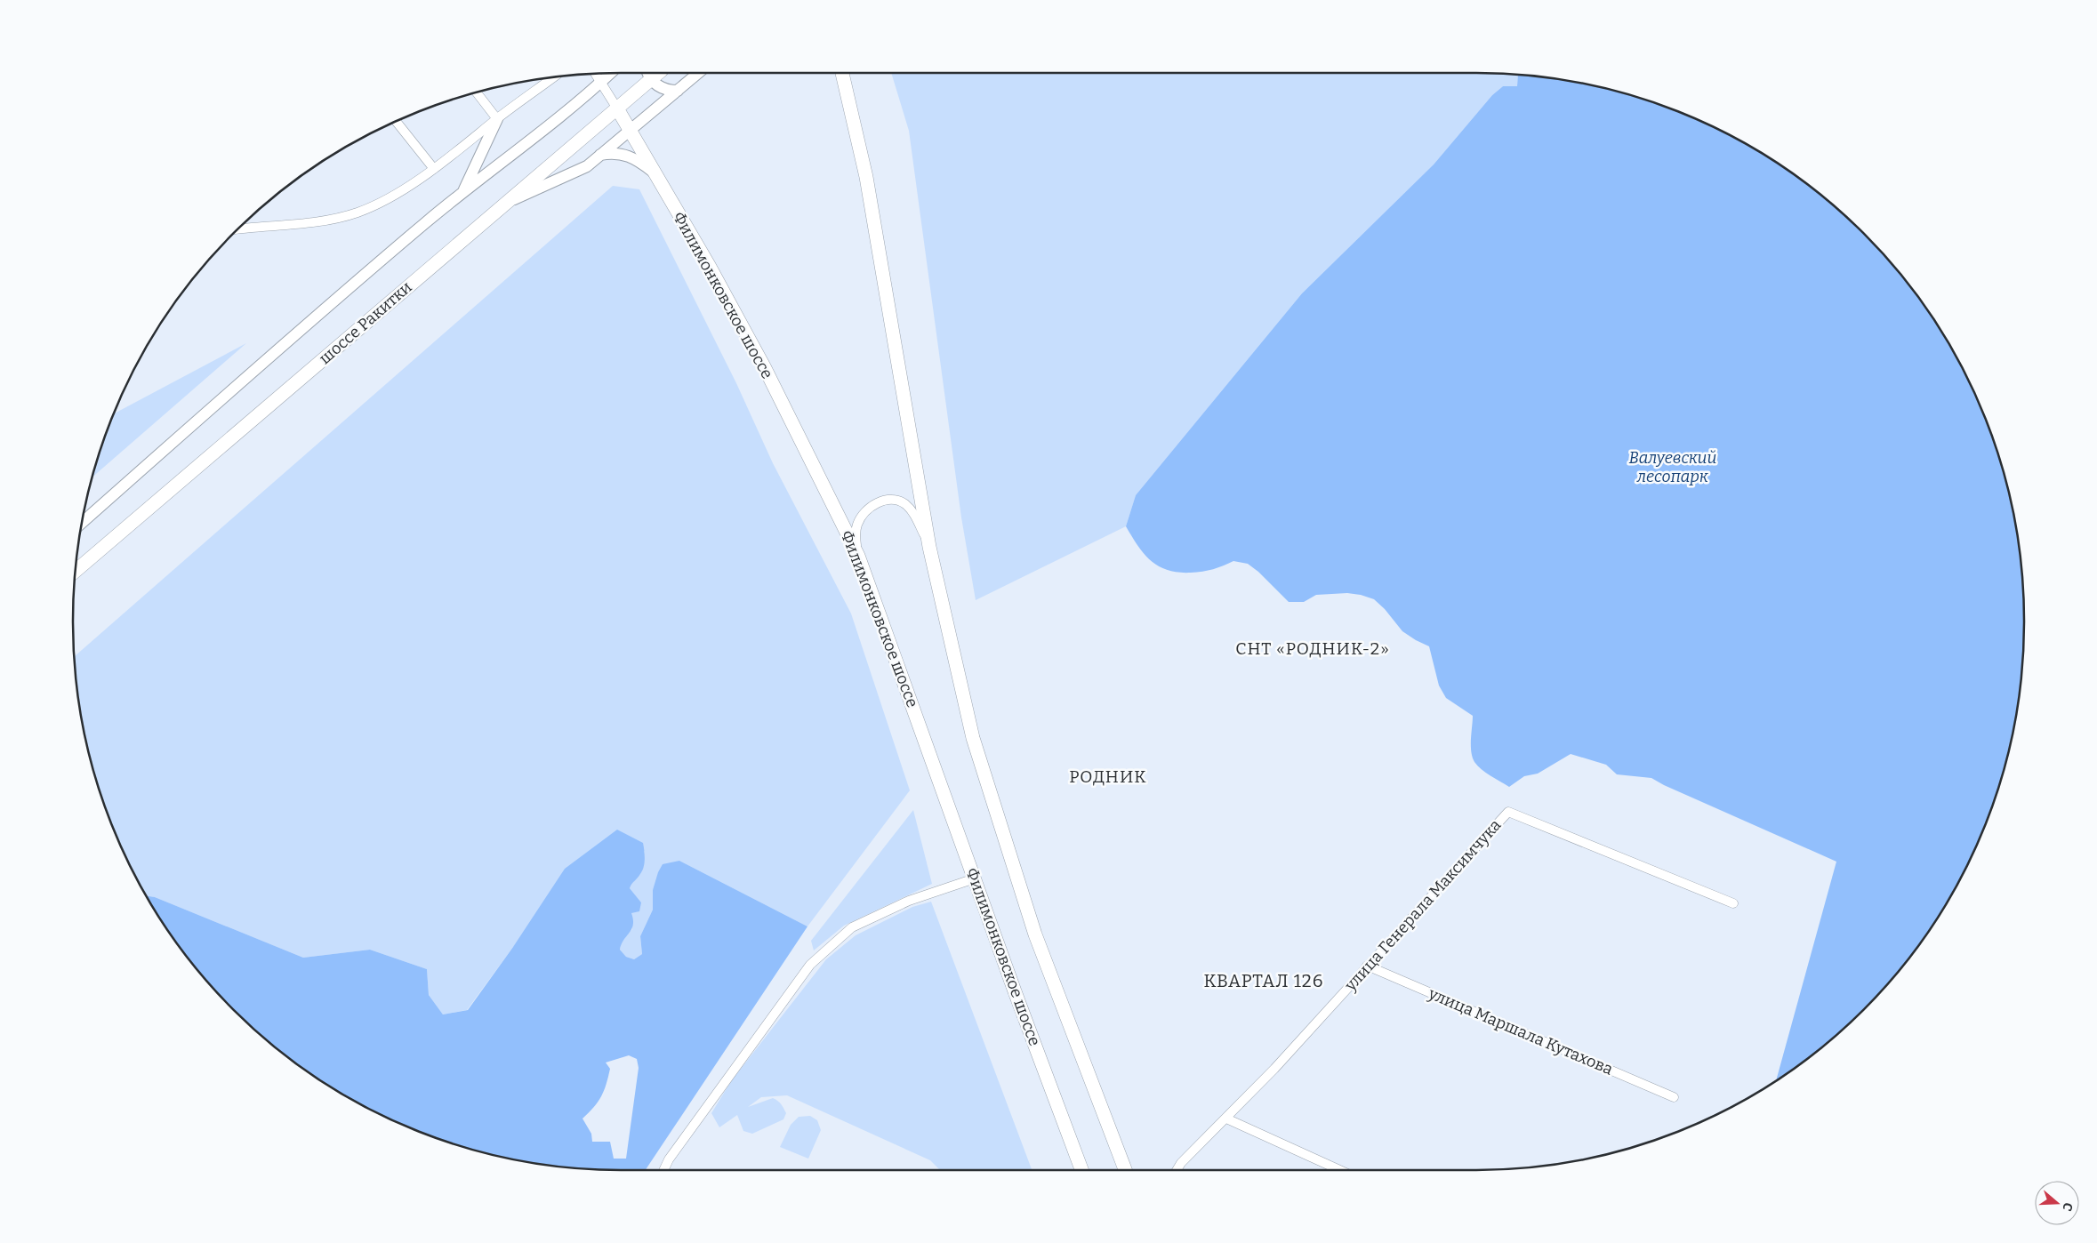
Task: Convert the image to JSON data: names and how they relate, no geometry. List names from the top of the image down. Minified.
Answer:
{"streets":{"main road":["Филимонковское шоссе","шоссе Ракитки"],"street":["улица Генерала Максимчука","улица Маршала Кутахова"]},"crossings":[["Филимонковское шоссе","шоссе Ракитки"],["улица Генерала Максимчука","улица Маршала Кутахова"]],"districts":["СНТ «РОДНИК-2»","РОДНИК","КВАРТАЛ 126"],"parks":["Валуевский лесопарк"],"north":"right"}
